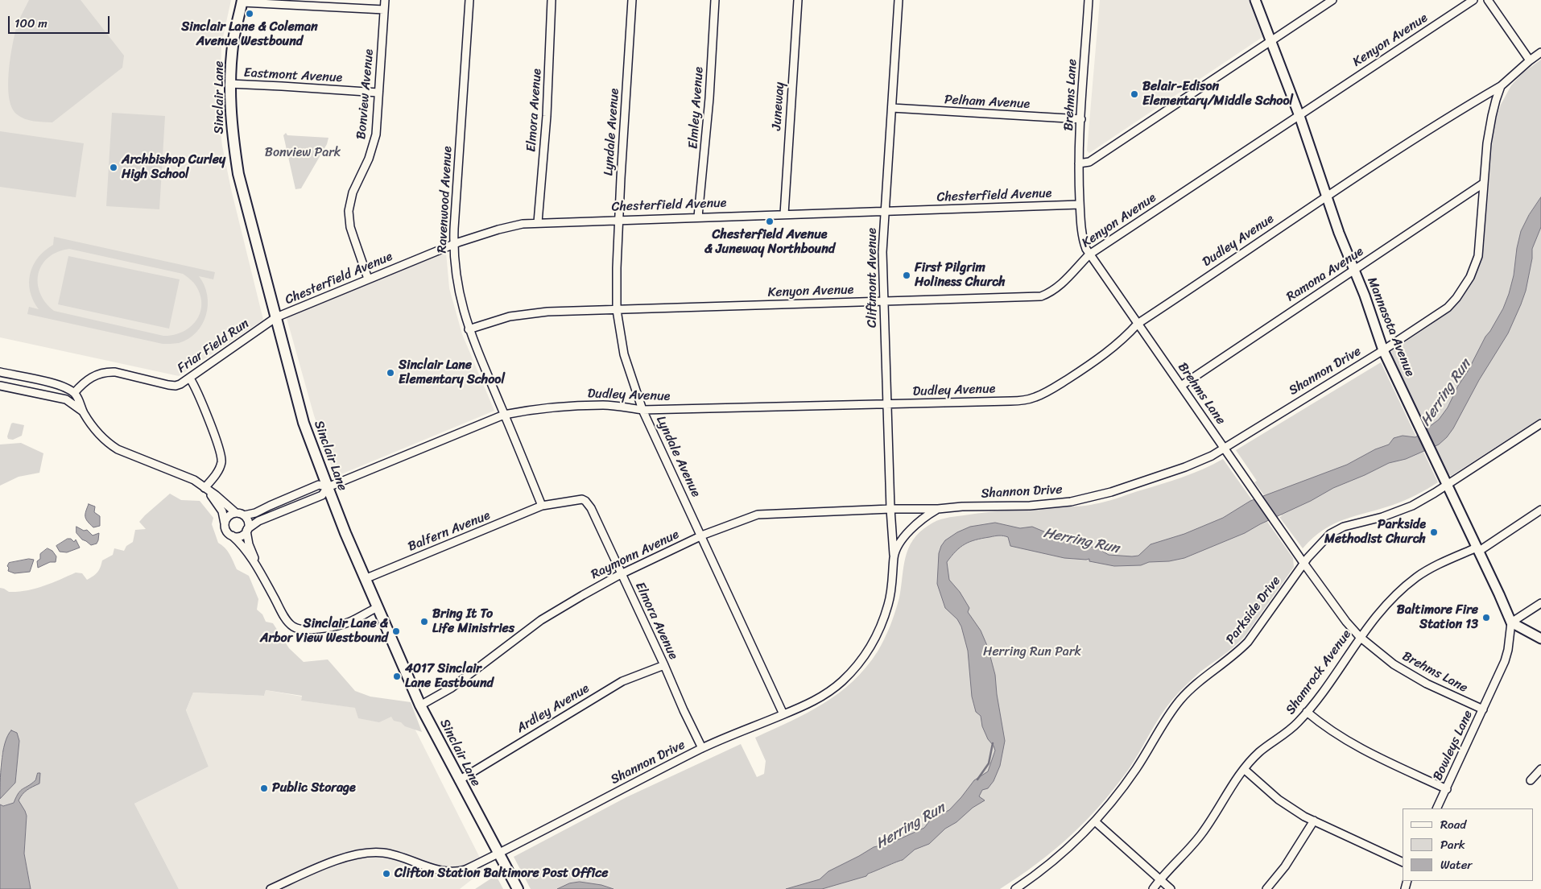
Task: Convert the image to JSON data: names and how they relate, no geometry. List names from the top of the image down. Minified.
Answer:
{"streets":{"main road":["Sinclair Lane"],"street":["Kenyon Avenue","Eastmont Avenue","Bonview Avenue","Brehms Lane","Pelham Avenue","Juneway","Elmley Avenue","Elmora Avenue","Lyndale Avenue","Chesterfield Avenue","Ravenwood Avenue","Dudley Avenue","Ramona Avenue","Cliftmont Avenue","Mannasota Avenue","Friar Field Run","Shannon Drive","Balfern Avenue","Raymonn Avenue","Parkside Drive","Shamrock Avenue","Ardley Avenue","Bowleys Lane"]},"crossings":[["Kenyon Avenue","Brehms Lane"],["Kenyon Avenue","Lyndale Avenue"],["Kenyon Avenue","Ravenwood Avenue"],["Kenyon Avenue","Cliftmont Avenue"],["Kenyon Avenue","Mannasota Avenue"],["Eastmont Avenue","Bonview Avenue"],["Eastmont Avenue","Sinclair Lane"],["Bonview Avenue","Chesterfield Avenue"],["Brehms Lane","Pelham Avenue"],["Brehms Lane","Chesterfield Avenue"],["Brehms Lane","Dudley Avenue"],["Brehms Lane","Ramona Avenue"],["Brehms Lane","Shannon Drive"],["Brehms Lane","Parkside Drive"],["Brehms Lane","Shamrock Avenue"],["Brehms Lane","Bowleys Lane"],["Sinclair Lane","Chesterfield Avenue"],["Sinclair Lane","Dudley Avenue"],["Sinclair Lane","Friar Field Run"],["Sinclair Lane","Shannon Drive"],["Sinclair Lane","Balfern Avenue"],["Sinclair Lane","Raymonn Avenue"],["Sinclair Lane","Ardley Avenue"],["Pelham Avenue","Cliftmont Avenue"],["Juneway","Chesterfield Avenue"],["Elmley Avenue","Chesterfield Avenue"],["Elmora Avenue","Chesterfield Avenue"],["Elmora Avenue","Ravenwood Avenue"],["Elmora Avenue","Shannon Drive"],["Elmora Avenue","Balfern Avenue"],["Elmora Avenue","Raymonn Avenue"],["Elmora Avenue","Ardley Avenue"],["Lyndale Avenue","Chesterfield Avenue"],["Lyndale Avenue","Dudley Avenue"],["Lyndale Avenue","Shannon Drive"],["Lyndale Avenue","Raymonn Avenue"],["Chesterfield Avenue","Ravenwood Avenue"],["Chesterfield Avenue","Cliftmont Avenue"],["Chesterfield Avenue","Friar Field Run"],["Ravenwood Avenue","Dudley Avenue"],["Ravenwood Avenue","Balfern Avenue"],["Dudley Avenue","Cliftmont Avenue"],["Dudley Avenue","Mannasota Avenue"],["Dudley Avenue","Shannon Drive"],["Ramona Avenue","Mannasota Avenue"],["Ramona Avenue","Shannon Drive"],["Cliftmont Avenue","Shannon Drive"],["Cliftmont Avenue","Raymonn Avenue"],["Mannasota Avenue","Shannon Drive"],["Mannasota Avenue","Parkside Drive"],["Mannasota Avenue","Shamrock Avenue"],["Mannasota Avenue","Bowleys Lane"],["Shannon Drive","Raymonn Avenue"]],"water":["Herring Run"],"parks":["Bonview Park","Herring Run Park"],"places":["Sinclair Lane & Coleman Avenue Westbound","Belair-Edison Elementary/Middle School","Archbishop Curley High School","Chesterfield Avenue & Juneway Northbound","First Pilgrim Holiness Church","Sinclair Lane Elementary School","Parkside Methodist Church","Baltimore Fire Station 13","Bring It To Life Ministries","Sinclair Lane & Arbor View Westbound","4017 Sinclair Lane Eastbound","Public Storage","Clifton Station Baltimore Post Office"],"legend":["Road","Park","Water"],"scale_bar":"100 m"}
